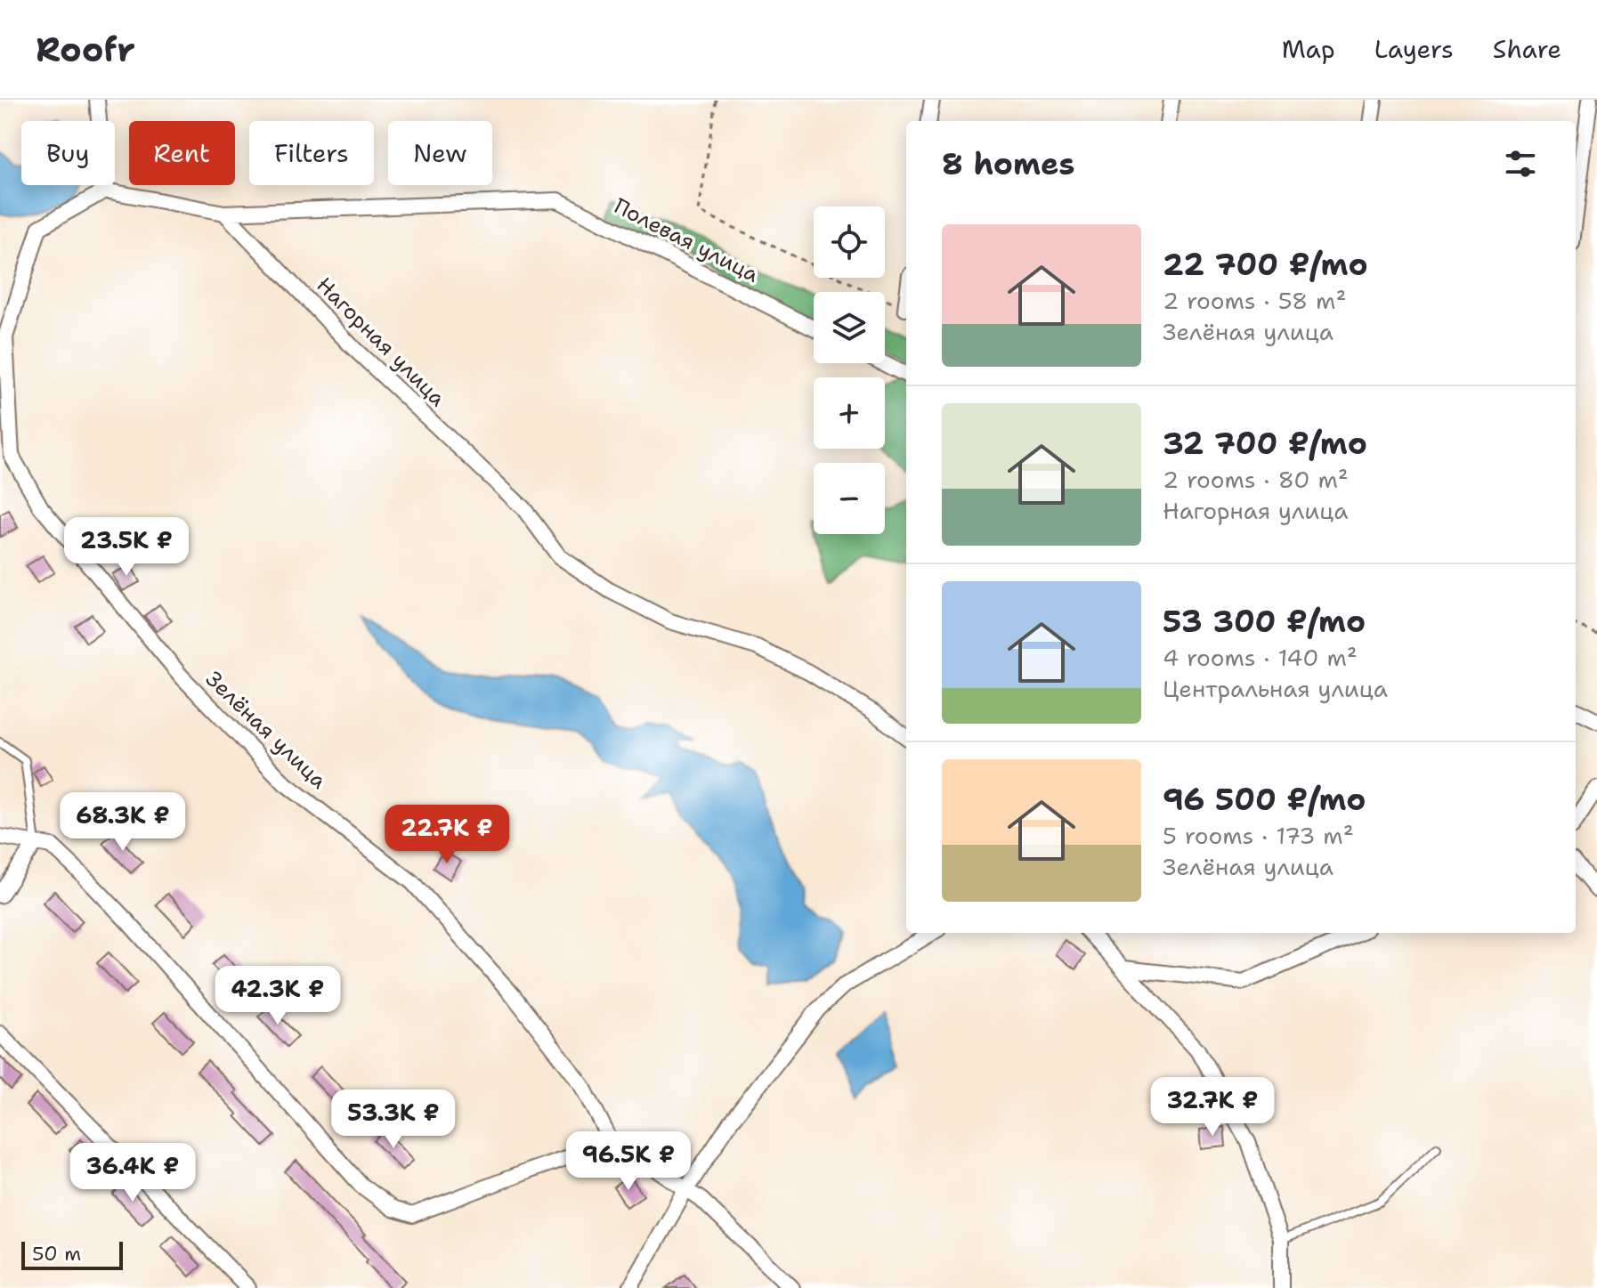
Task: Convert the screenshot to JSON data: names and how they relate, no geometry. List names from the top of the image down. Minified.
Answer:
{"streets":{"street":["Полевая улица","Нагорная улица","Зелёная улица"]},"crossings":[["Полевая улица","Нагорная улица"]],"scale_bar":"50 m","page":{"header":"Roofr","nav":["Map","Layers","Share"],"chip":["Buy","Rent","Filters","New"],"heading":"8 homes","map_buttons":["+","−"],"list":[{"name":"22 700 ₽/mo","note":"2 rooms · 58 m² · Зелёная улица"},{"name":"32 700 ₽/mo","note":"2 rooms · 80 m² · Нагорная улица"},{"name":"53 300 ₽/mo","note":"4 rooms · 140 m² · Центральная улица"},{"name":"96 500 ₽/mo","note":"5 rooms · 173 m² · Зелёная улица"}],"price":["23.5K ₽","68.3K ₽","22.7K ₽","42.3K ₽","32.7K ₽","53.3K ₽","96.5K ₽","36.4K ₽"],"scale":"50 m"}}
